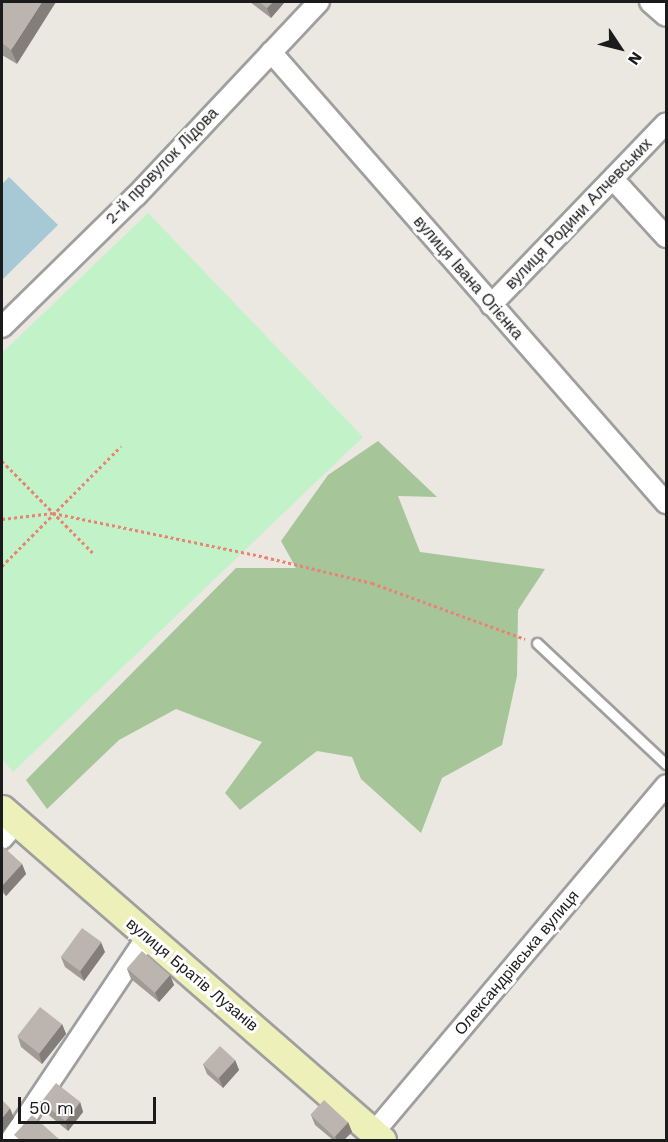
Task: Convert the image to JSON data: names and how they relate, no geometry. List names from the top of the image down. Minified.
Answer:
{"streets":{"main road":["вулиця Братів Лузанів"],"street":["2-й провулок Лідова","вулиця Родини Алчевських","вулиця Івана Огієнка","Олександрівська вулиця"]},"crossings":[["2-й провулок Лідова","вулиця Івана Огієнка"],["вулиця Родини Алчевських","вулиця Івана Огієнка"],["Олександрівська вулиця","вулиця Братів Лузанів"]],"scale_bar":"50 m","north":"bottom right"}
